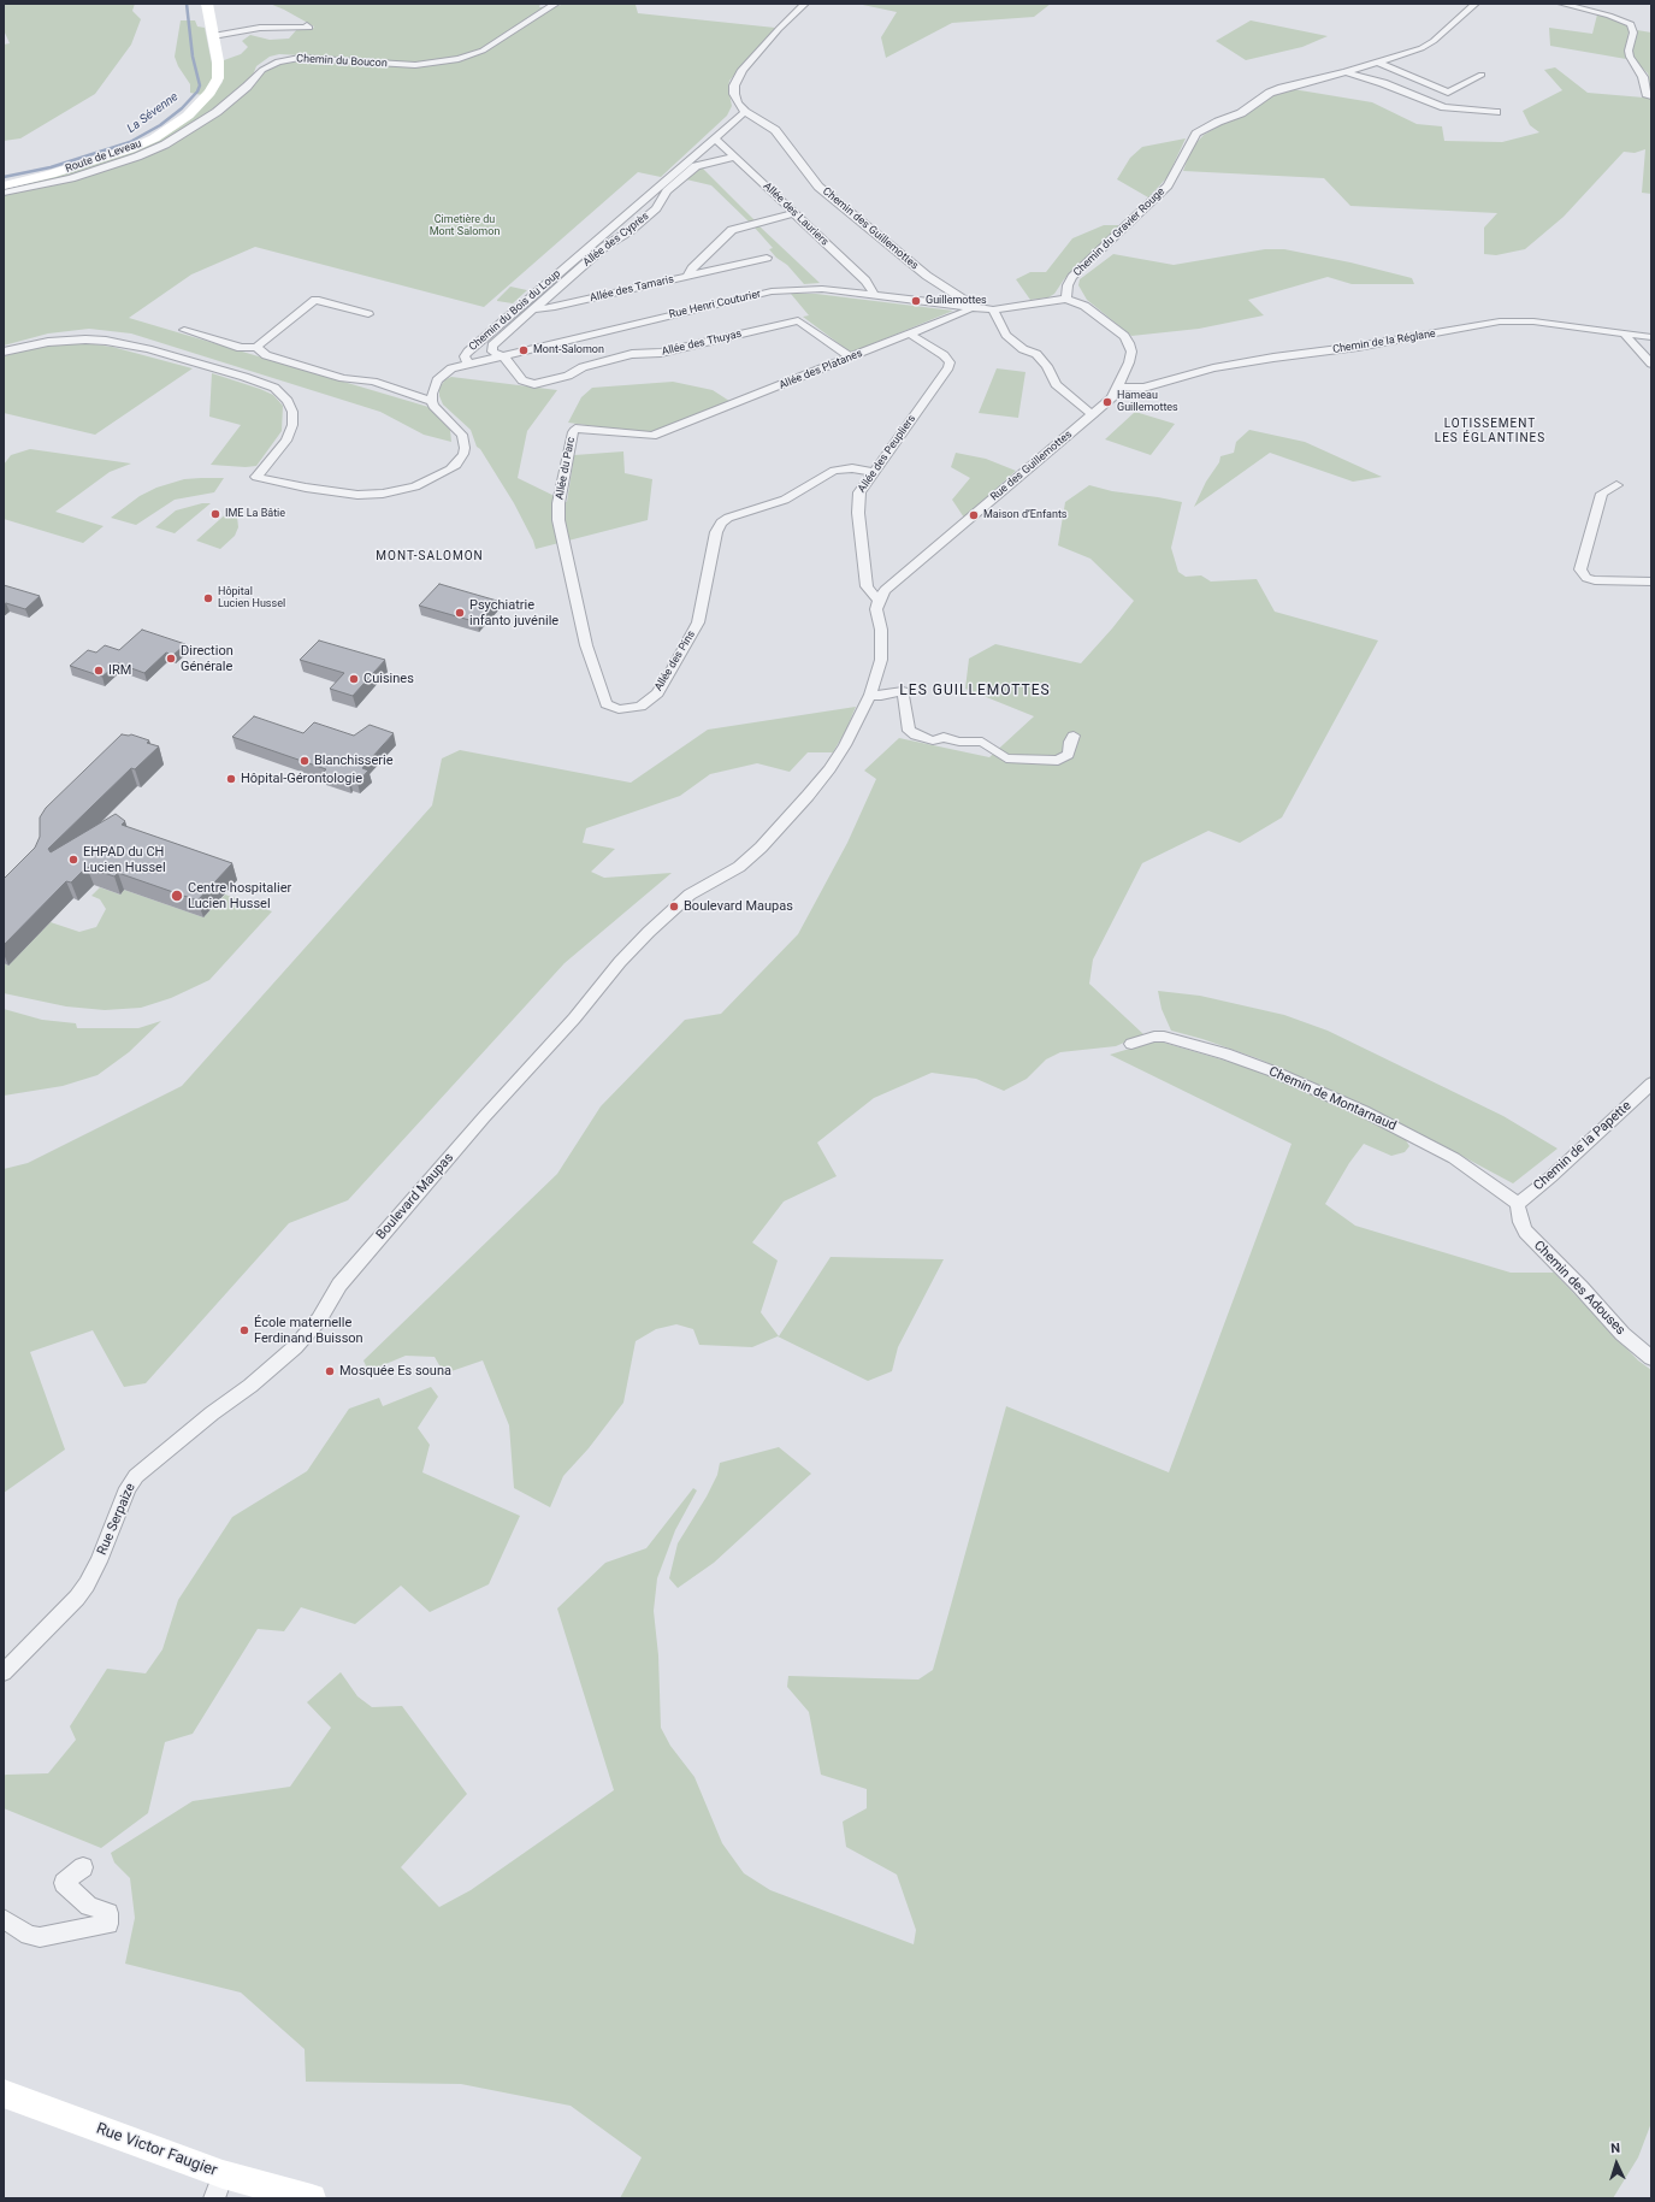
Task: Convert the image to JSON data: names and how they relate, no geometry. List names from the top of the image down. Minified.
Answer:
{"streets":{"street":["Chemin du Boucon","Route de Leveau","Allée des Lauriers","Chemin des Guillemottes","Chemin du Gravier Rouge","Allée des Cyprès","Allée des Tamaris","Rue Henri Couturier","Chemin du Bois du Loup","Chemin de la Réglane","Allée des Thuyas","Allée des Platanes","Allée des Peupliers","Rue des Guillemottes","Allée du Parc","Allée des Pins","Chemin de Montarnaud","Chemin de la Papette","Boulevard Maupas","Chemin des Adouses","Rue Serpaize","Rue Victor Faugier"]},"crossings":[["Allée des Lauriers","Allée des Cyprès"],["Allée des Lauriers","Allée des Tamaris"],["Allée des Lauriers","Rue Henri Couturier"],["Allée des Lauriers","Chemin du Bois du Loup"],["Chemin des Guillemottes","Rue Henri Couturier"],["Chemin des Guillemottes","Chemin du Bois du Loup"],["Chemin des Guillemottes","Allée des Platanes"],["Chemin du Gravier Rouge","Rue des Guillemottes"],["Allée des Cyprès","Allée des Tamaris"],["Allée des Cyprès","Rue Henri Couturier"],["Allée des Cyprès","Allée des Thuyas"],["Rue Henri Couturier","Chemin du Bois du Loup"],["Rue Henri Couturier","Allée des Thuyas"],["Rue Henri Couturier","Allée des Platanes"],["Chemin de la Réglane","Rue des Guillemottes"],["Allée des Thuyas","Allée des Platanes"],["Allée des Platanes","Allée des Peupliers"],["Allée des Platanes","Allée du Parc"],["Allée des Peupliers","Rue des Guillemottes"],["Allée des Peupliers","Allée des Pins"],["Allée du Parc","Allée des Pins"],["Chemin de Montarnaud","Chemin de la Papette"],["Chemin de Montarnaud","Chemin des Adouses"],["Chemin de la Papette","Chemin des Adouses"],["Boulevard Maupas","Rue Serpaize"]],"districts":["LOTISSEMENT LES ÉGLANTINES","MONT-SALOMON","LES GUILLEMOTTES"],"water":["La Sévenne"],"parks":["Cimetière du Mont Salomon"],"places":["Guillemottes","Mont-Salomon","Hameau Guillemottes","IME La Bâtie","Maison d’Enfants","Hôpital Lucien Hussel","Psychiatrie infanto juvénile","Direction Générale","IRM","Cuisines","Blanchisserie","Hôpital-Gérontologie","EHPAD du CH Lucien Hussel","Centre hospitalier Lucien Hussel","Boulevard Maupas","École maternelle Ferdinand Buisson","Mosquée Es souna"],"north":"top"}
